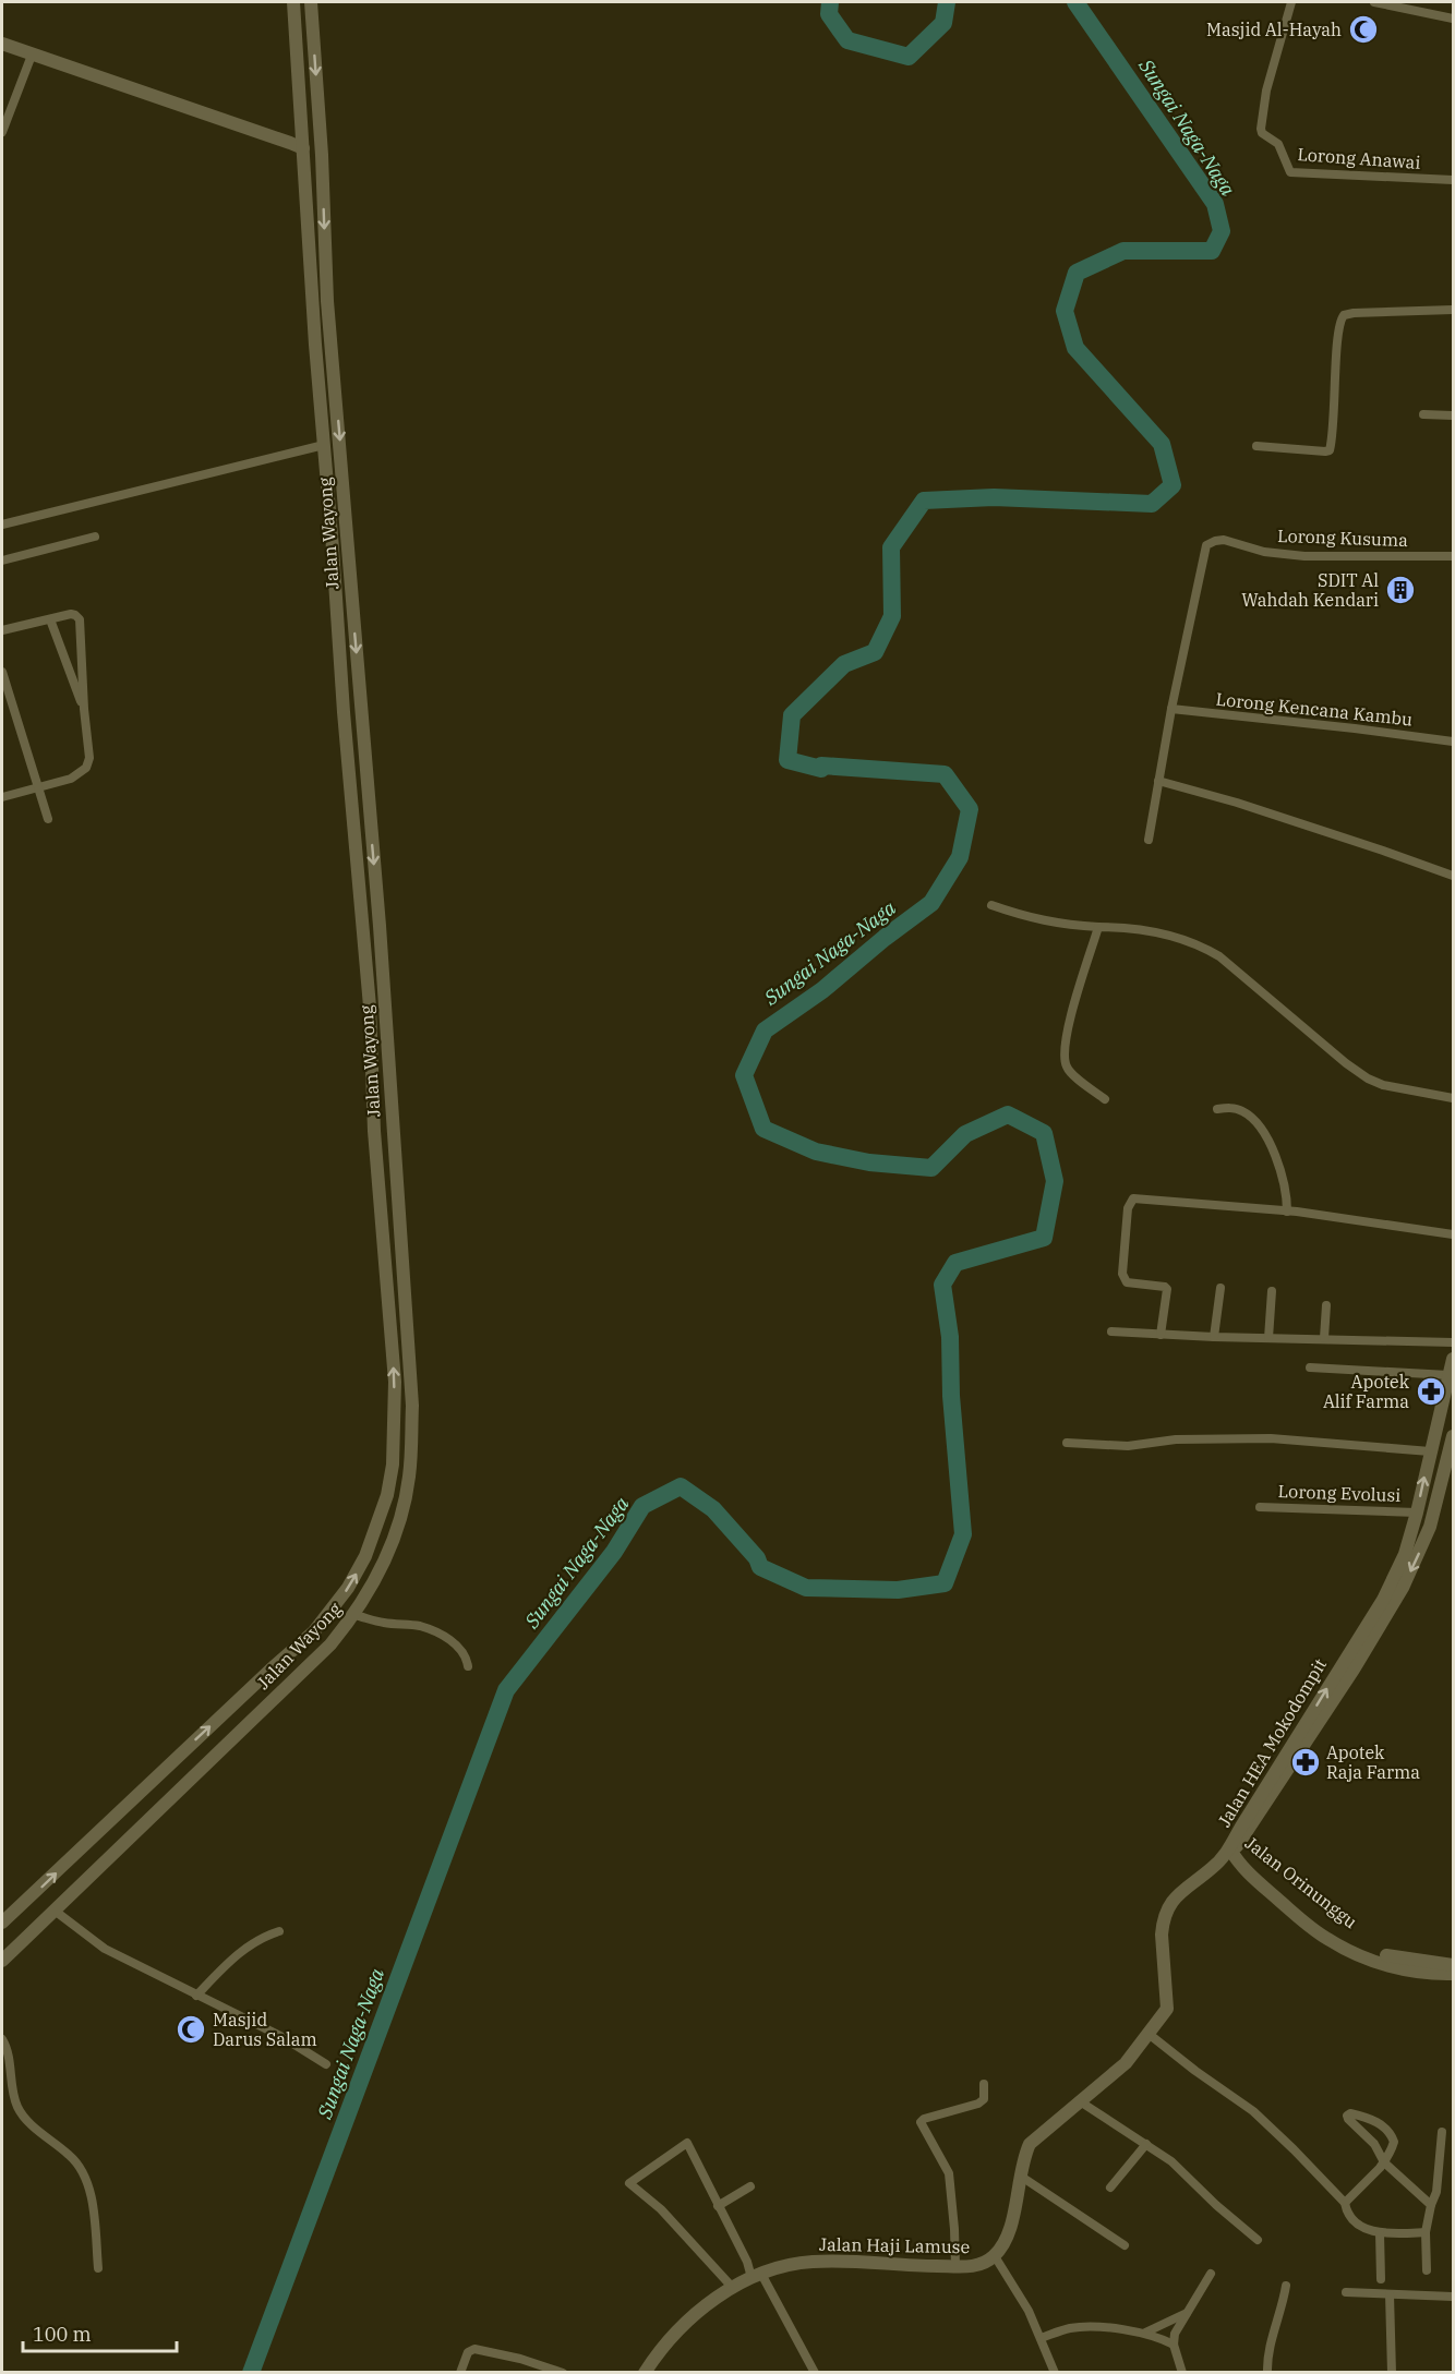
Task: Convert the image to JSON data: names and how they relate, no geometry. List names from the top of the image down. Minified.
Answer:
{"streets":{"main road":["Jalan Wayong","Jalan HEA Mokodompit","Jalan Orinunggu","Jalan Haji Lamuse"],"street":["Lorong Anawai","Lorong Kusuma","Lorong Kencana Kambu","Lorong Evolusi"]},"crossings":[["Lorong Kusuma","Lorong Kencana Kambu"],["Lorong Evolusi","Jalan HEA Mokodompit"],["Jalan HEA Mokodompit","Jalan Orinunggu"],["Jalan HEA Mokodompit","Jalan Haji Lamuse"],["Jalan Orinunggu","Jalan Haji Lamuse"]],"water":["Sungai Naga-Naga"],"places":{"mosque":["Masjid Al-Hayah","Masjid Darus Salam"],"building":["SDIT Al Wahdah Kendari"],"pharmacy":["Apotek Alif Farma","Apotek Raja Farma"]},"scale_bar":"100 m"}
